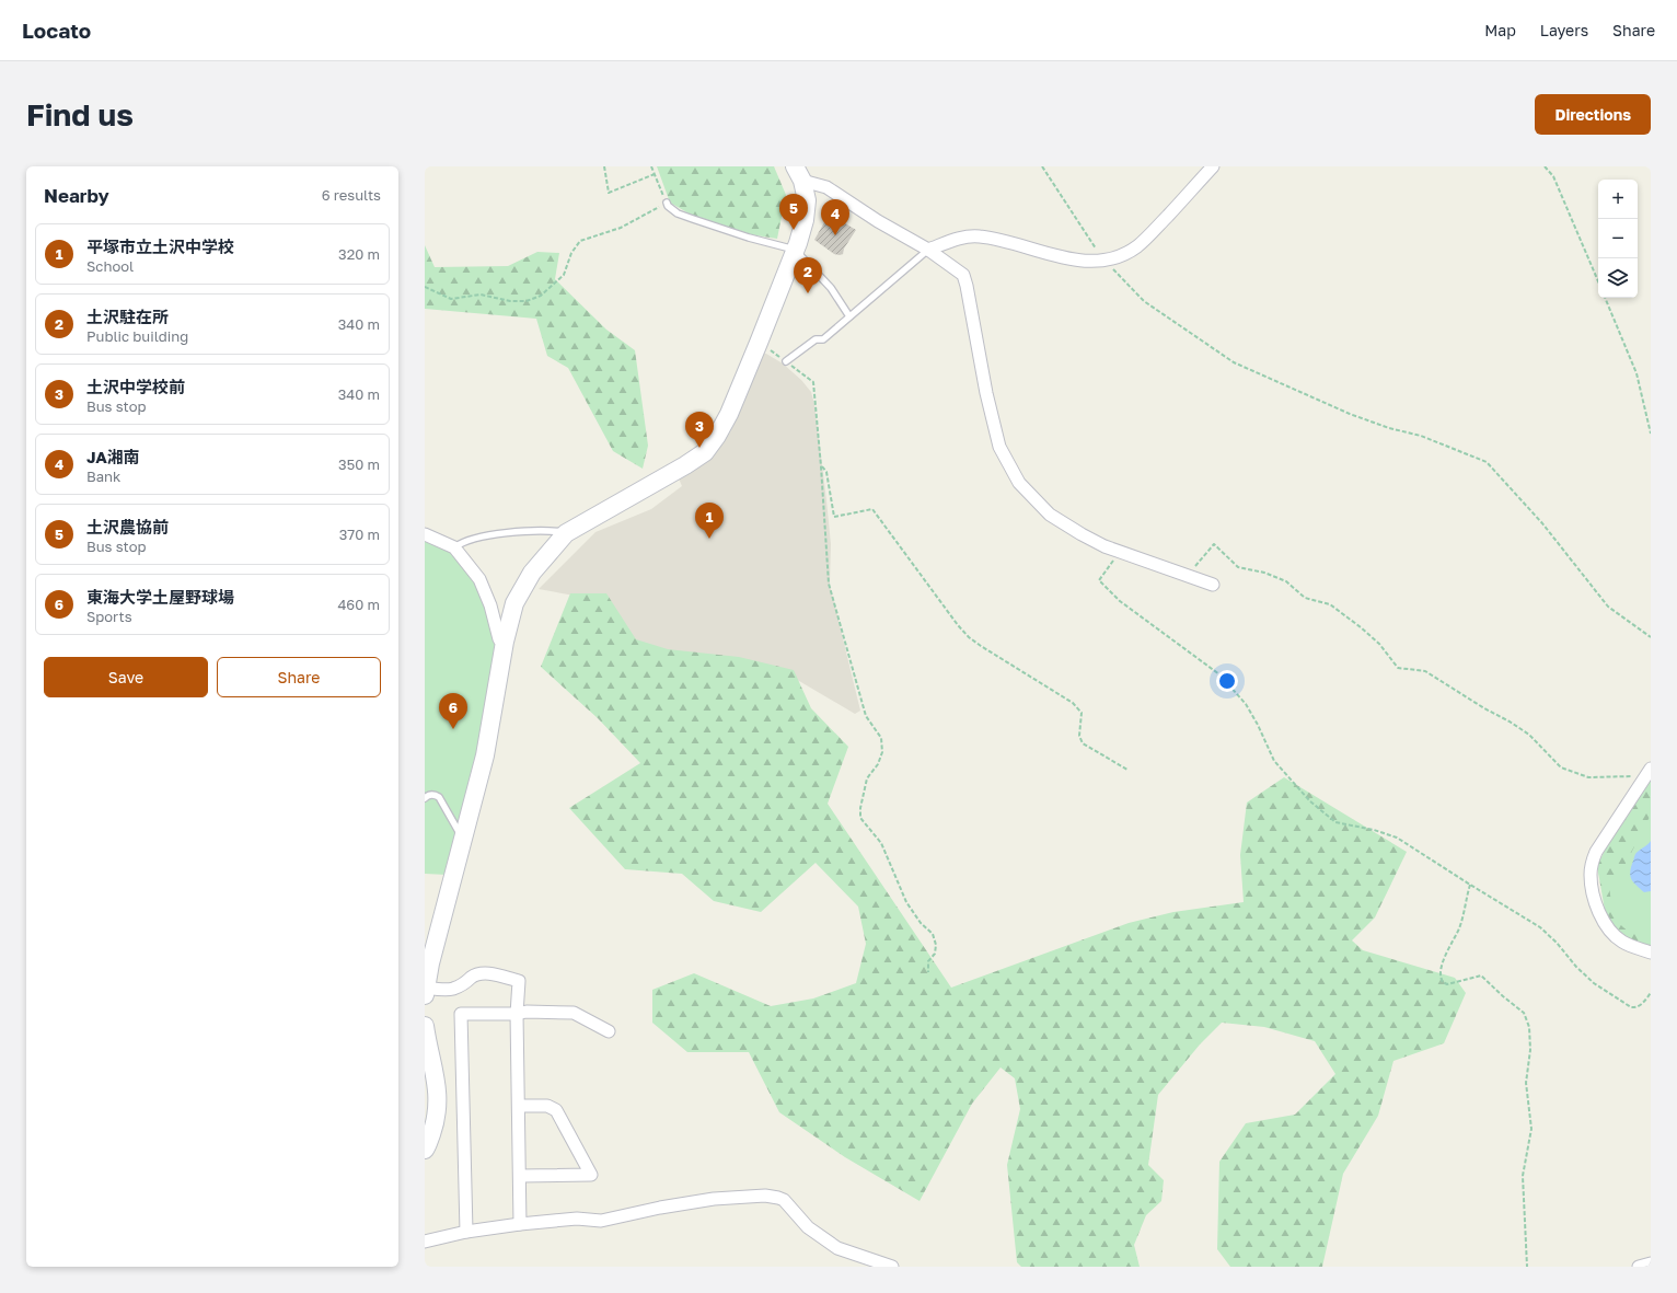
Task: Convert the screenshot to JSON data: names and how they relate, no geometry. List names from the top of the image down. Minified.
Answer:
{"page":{"header":"Locato","nav":["Map","Layers","Share"],"buttons":["Directions",["Save","Share"]],"title":"Find us","heading":["Nearby","6 results"],"map_buttons":["+","−"],"pins":["5","4","2","3","1","6"],"list":[{"mark":"1","name":"平塚市立土沢中学校","note":"School","value":"320 m"},{"mark":"2","name":"土沢駐在所","note":"Public building","value":"340 m"},{"mark":"3","name":"土沢中学校前","note":"Bus stop","value":"340 m"},{"mark":"4","name":"JA湘南","note":"Bank","value":"350 m"},{"mark":"5","name":"土沢農協前","note":"Bus stop","value":"370 m"},{"mark":"6","name":"東海大学土屋野球場","note":"Sports","value":"460 m"}]}}
